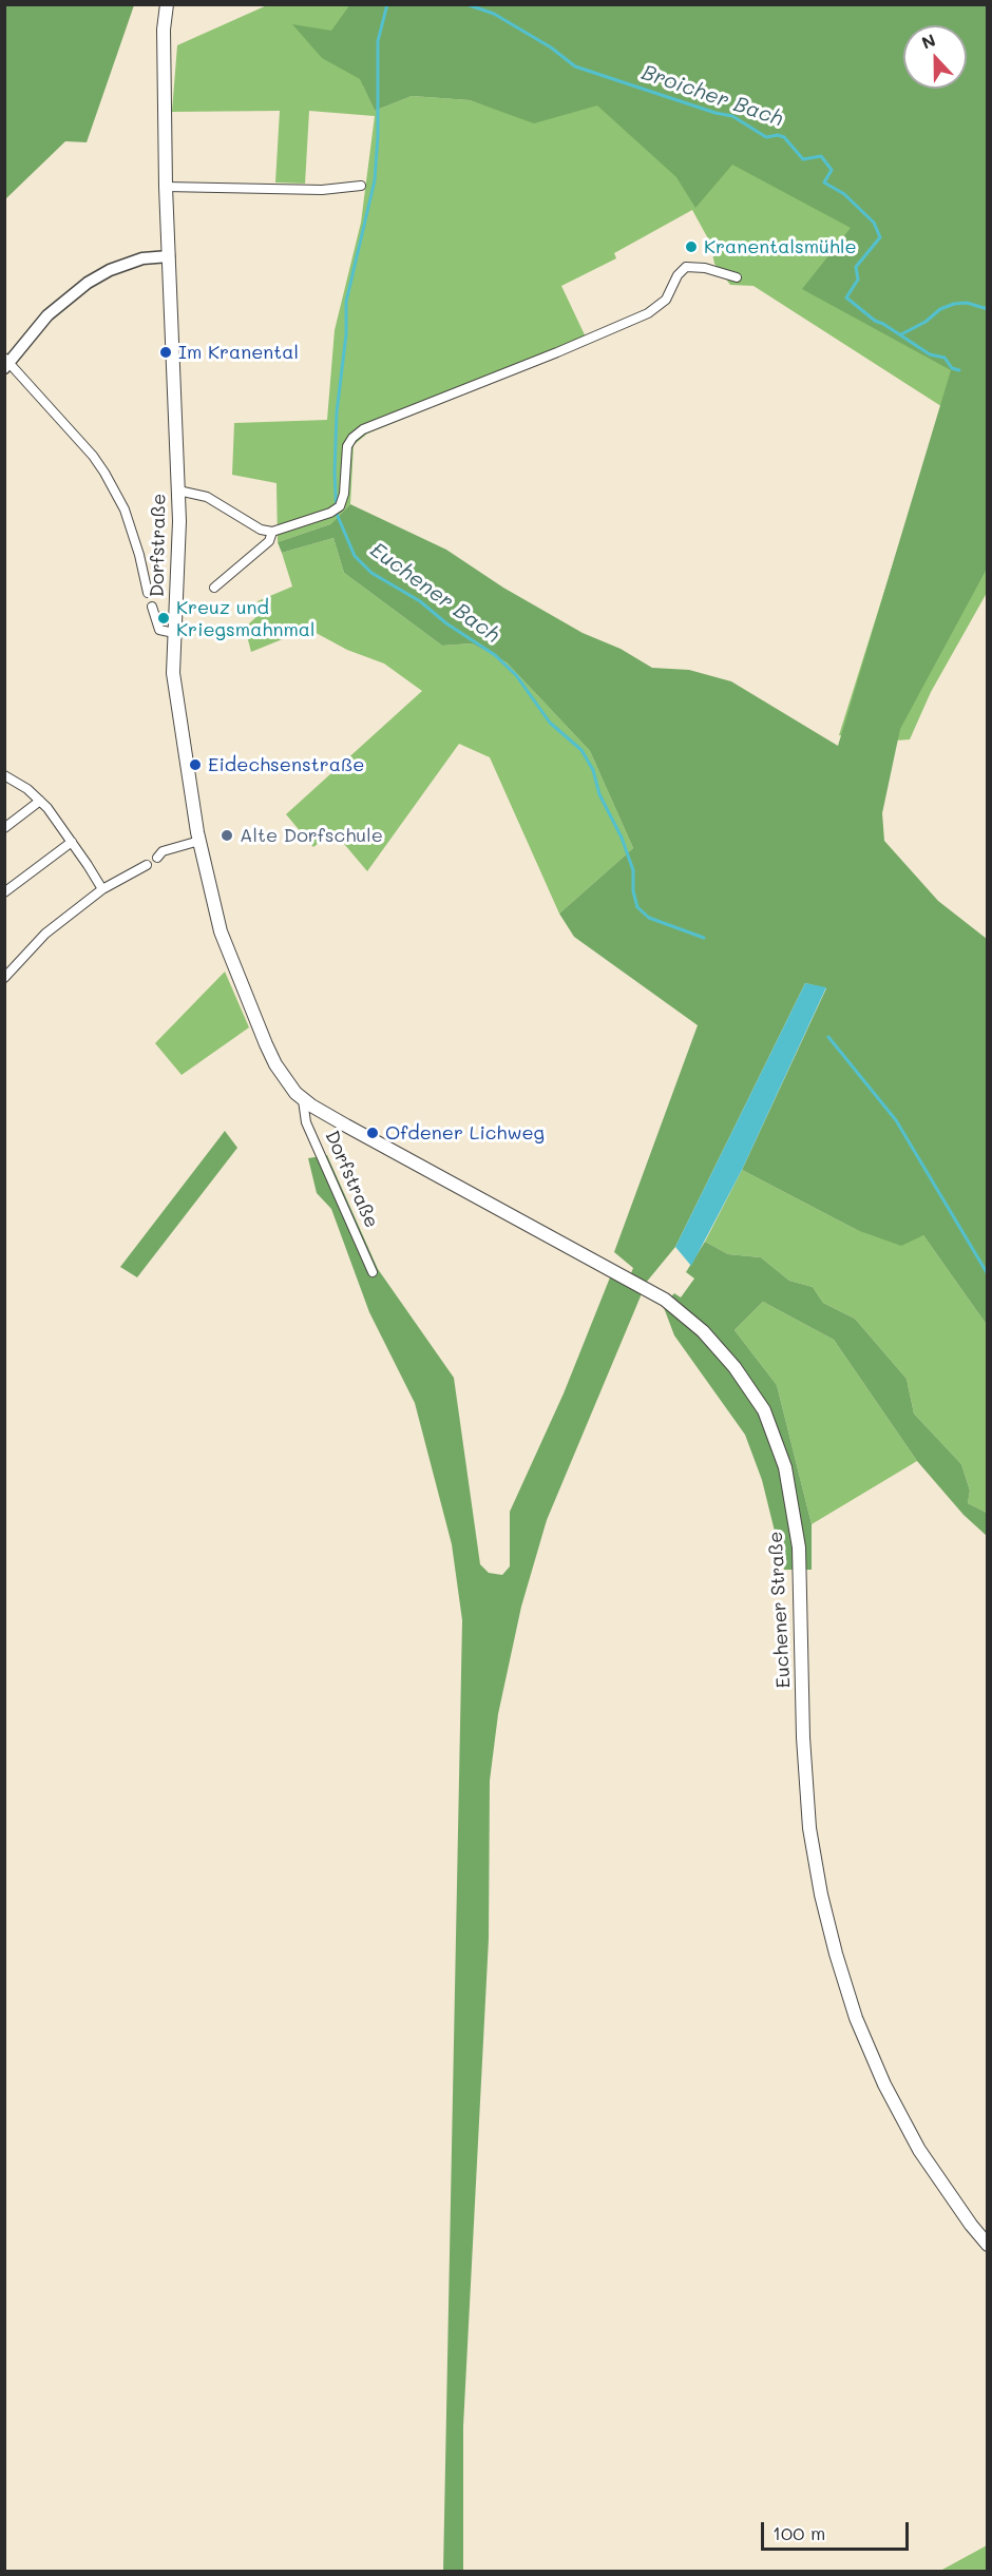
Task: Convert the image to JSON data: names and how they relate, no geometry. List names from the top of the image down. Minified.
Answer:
{"streets":{"main road":["Dorfstraße","Euchener Straße"]},"crossings":[["Dorfstraße","Euchener Straße"]],"water":["Broicher Bach","Euchener Bach"],"places":["Kranentalsmühle","Im Kranental","Kreuz und Kriegsmahnmal","Eidechsenstraße","Alte Dorfschule","Ofdener Lichweg"],"scale_bar":"100 m","north":"top"}
